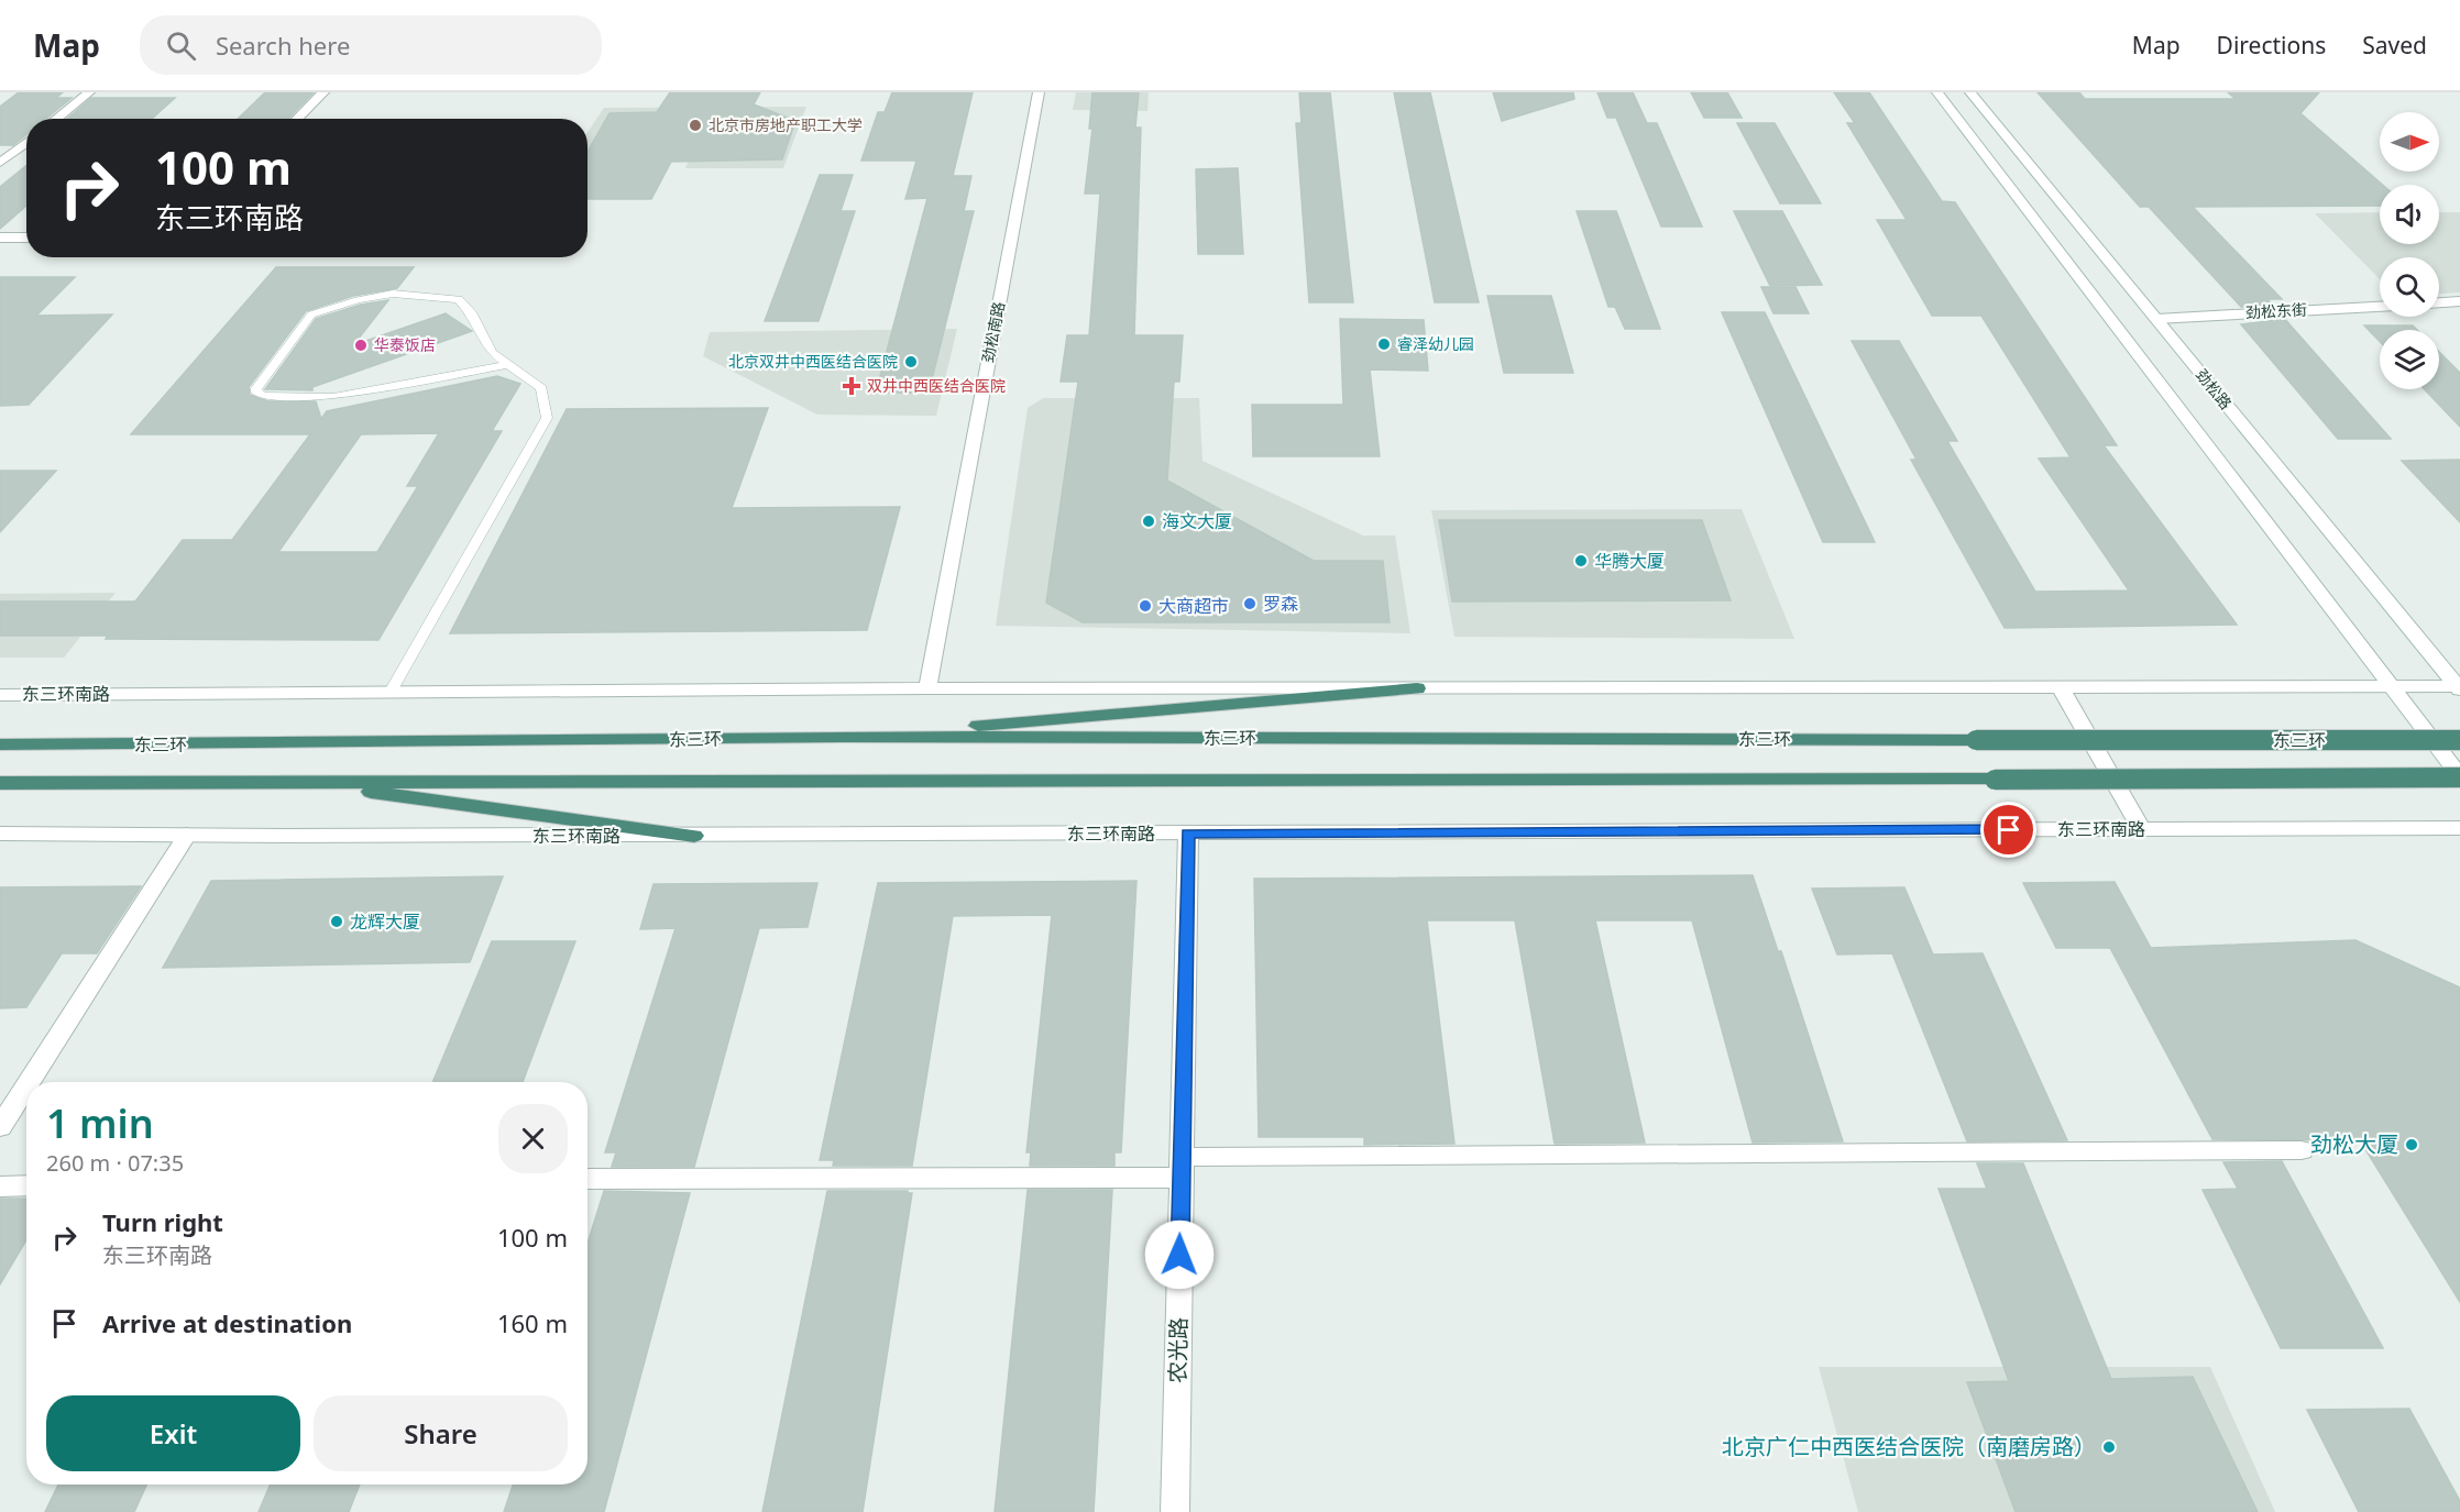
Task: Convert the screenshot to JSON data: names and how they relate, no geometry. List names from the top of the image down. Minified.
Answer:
{"streets":{"highway":["东三环"],"street":["劲松东街","劲松南路","劲松路","东三环南路","农光路"]},"crossings":[["劲松东街","劲松路"],["劲松南路","东三环南路"],["劲松路","东三环南路"],["东三环南路","农光路"]],"places":{"other":["北京市房地产职工大学","睿泽幼儿园","华泰饭店","北京双井中西医结合医院","海文大厦","华腾大厦","罗森","大商超市","龙辉大厦","劲松大厦","北京广仁中西医结合医院（南磨房路）"],"health":["双井中西医结合医院"]},"north":"right","page":{"header":"Map","search":"Search here","nav":["Map","Directions","Saved"],"turn":["100 m","东三环南路"],"heading":["1 min","260 m · 07:35"],"list":[{"name":"Turn right","note":"东三环南路","value":"100 m"},{"name":"Arrive at destination","value":"160 m"}],"buttons":["Exit","Share"]}}
